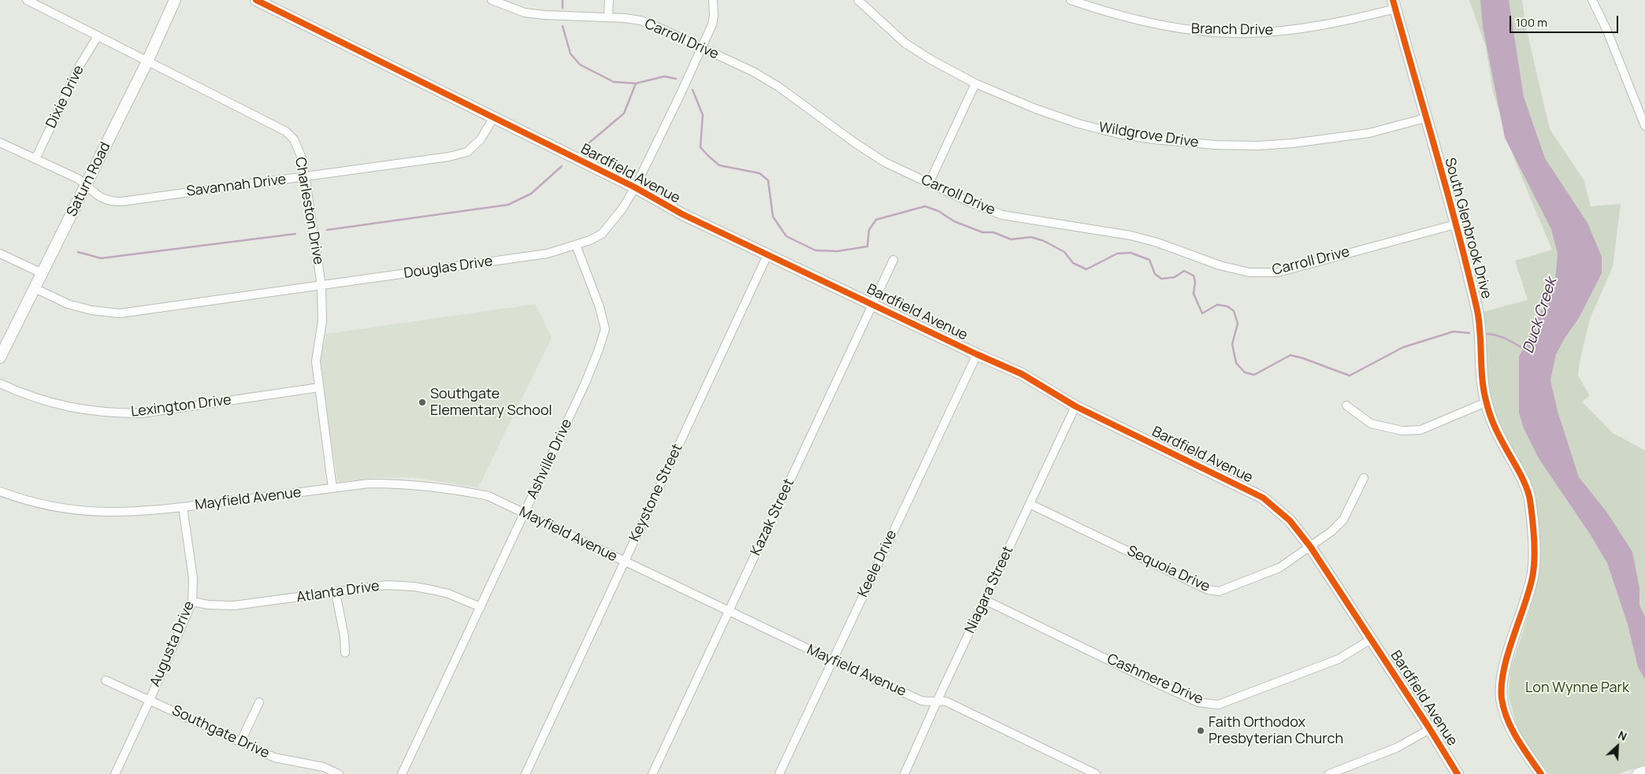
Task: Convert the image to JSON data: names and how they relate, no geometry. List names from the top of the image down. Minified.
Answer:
{"streets":{"street":["Branch Drive","Carroll Drive","Dixie Drive","Wildgrove Drive","Bardfield Avenue","Saturn Road","Savannah Drive","Charleston Drive","South Glenbrook Drive","Douglas Drive","Lexington Drive","Ashville Drive","Keystone Street","Mayfield Avenue","Kazak Street","Keele Drive","Sequoia Drive","Niagara Street","Atlanta Drive","Augusta Drive","Cashmere Drive","Southgate Drive"]},"crossings":[["Branch Drive","South Glenbrook Drive"],["Carroll Drive","South Glenbrook Drive"],["Carroll Drive","Douglas Drive"],["Dixie Drive","Savannah Drive"],["Dixie Drive","Charleston Drive"],["Wildgrove Drive","South Glenbrook Drive"],["Bardfield Avenue","Savannah Drive"],["Bardfield Avenue","Douglas Drive"],["Bardfield Avenue","Keystone Street"],["Bardfield Avenue","Kazak Street"],["Bardfield Avenue","Keele Drive"],["Bardfield Avenue","Sequoia Drive"],["Bardfield Avenue","Niagara Street"],["Bardfield Avenue","Cashmere Drive"],["Saturn Road","Savannah Drive"],["Saturn Road","Charleston Drive"],["Saturn Road","Douglas Drive"],["Savannah Drive","Charleston Drive"],["Charleston Drive","Douglas Drive"],["Charleston Drive","Lexington Drive"],["Charleston Drive","Mayfield Avenue"],["Douglas Drive","Ashville Drive"],["Ashville Drive","Mayfield Avenue"],["Ashville Drive","Atlanta Drive"],["Keystone Street","Mayfield Avenue"],["Mayfield Avenue","Kazak Street"],["Mayfield Avenue","Keele Drive"],["Mayfield Avenue","Niagara Street"],["Mayfield Avenue","Augusta Drive"],["Sequoia Drive","Niagara Street"],["Niagara Street","Cashmere Drive"],["Atlanta Drive","Augusta Drive"],["Augusta Drive","Southgate Drive"]],"water":["Duck Creek"],"parks":["Lon Wynne Park"],"places":["Southgate Elementary School","Faith Orthodox Presbyterian Church"],"scale_bar":"100 m","north":"top right"}
